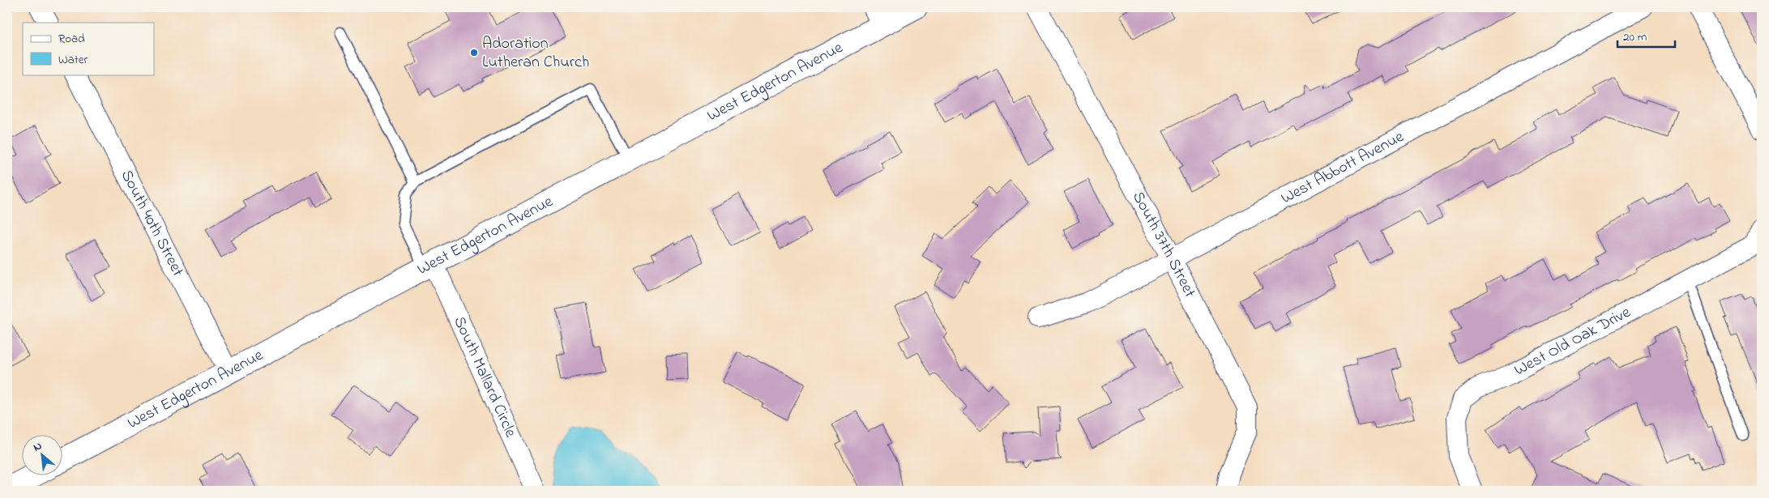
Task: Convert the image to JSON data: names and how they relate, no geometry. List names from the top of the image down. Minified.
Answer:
{"streets":{"street":["West Edgerton Avenue","West Abbott Avenue","South 40th Street","South 37th Street","West Old Oak Drive","South Mallard Circle"]},"crossings":[["West Edgerton Avenue","South 40th Street"],["West Edgerton Avenue","South Mallard Circle"],["West Abbott Avenue","South 37th Street"]],"places":["Adoration Lutheran Church"],"legend":["Road","Water"],"scale_bar":"20 m","north":"top left"}
